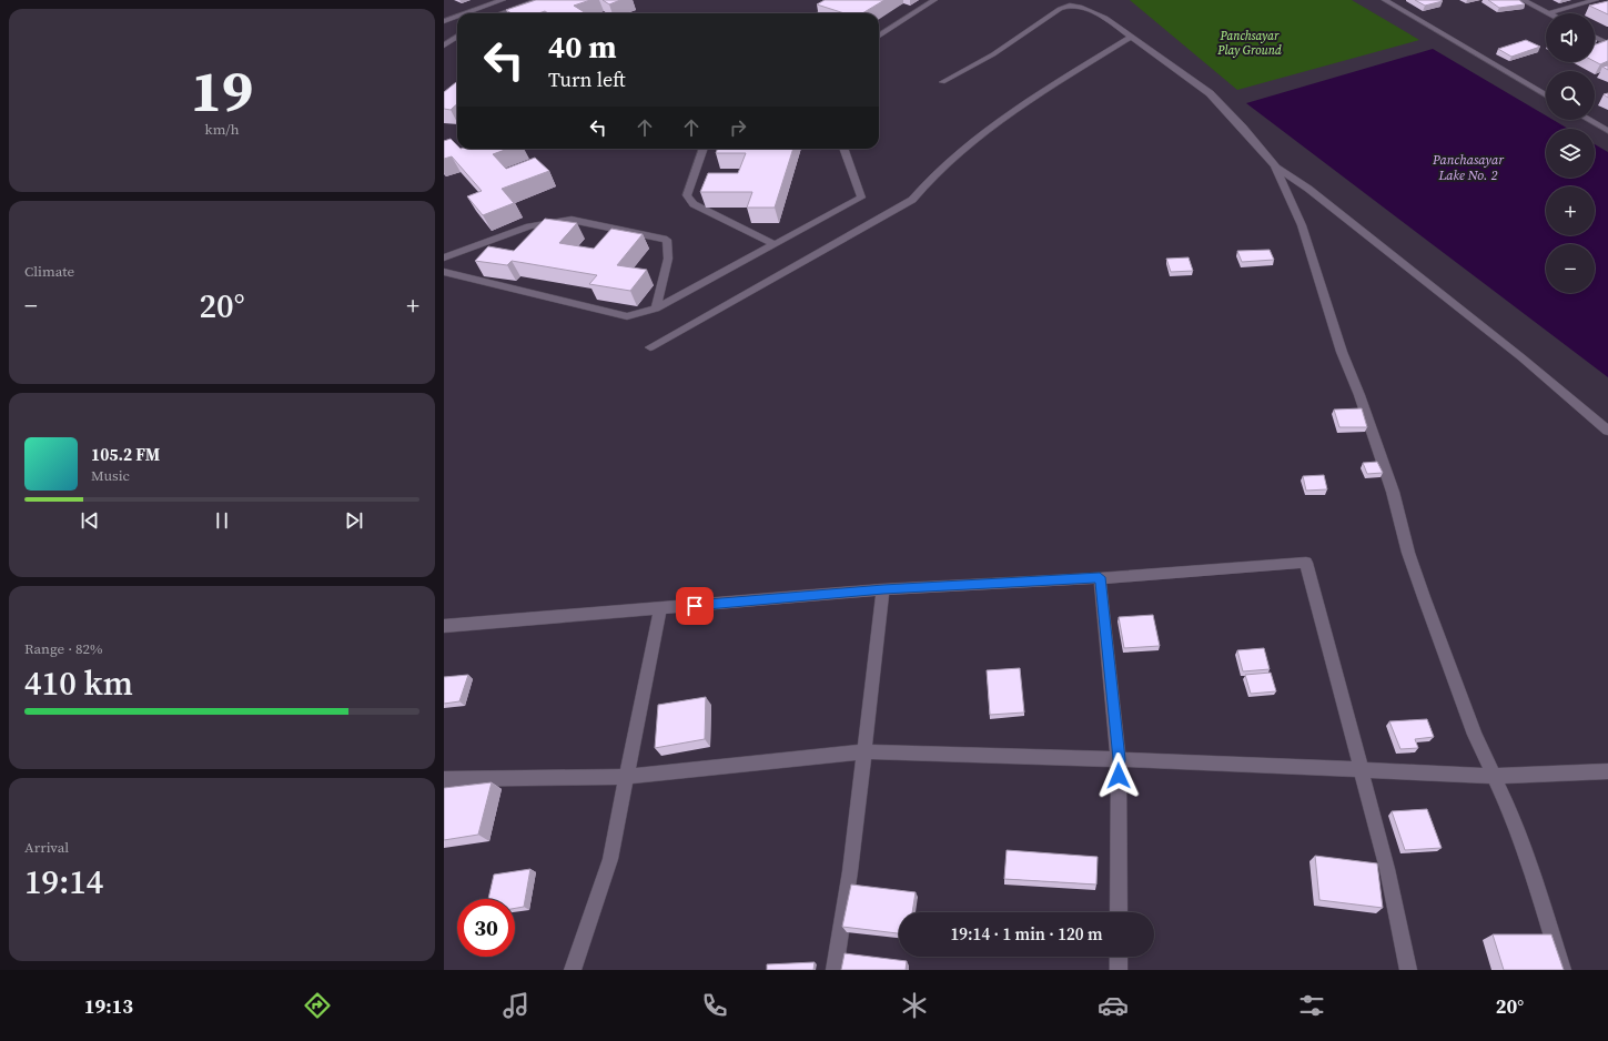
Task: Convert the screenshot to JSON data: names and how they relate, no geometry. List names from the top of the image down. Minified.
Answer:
{"water":["Panchasayar Lake No. 2"],"parks":["Panchsayar Play Ground"],"page":{"tile":[["19","km/h"],"Climate",["Range · 82%","410 km"],["Arrival","19:14"]],"map_buttons":["+","−"],"turn":["40 m","Turn left"],"heat":["−","20°","+"],"song":["105.2 FM","Music"],"limit":"30","trip":"19:14 · 1 min · 120 m","tabs":["19:13","20°"]}}
